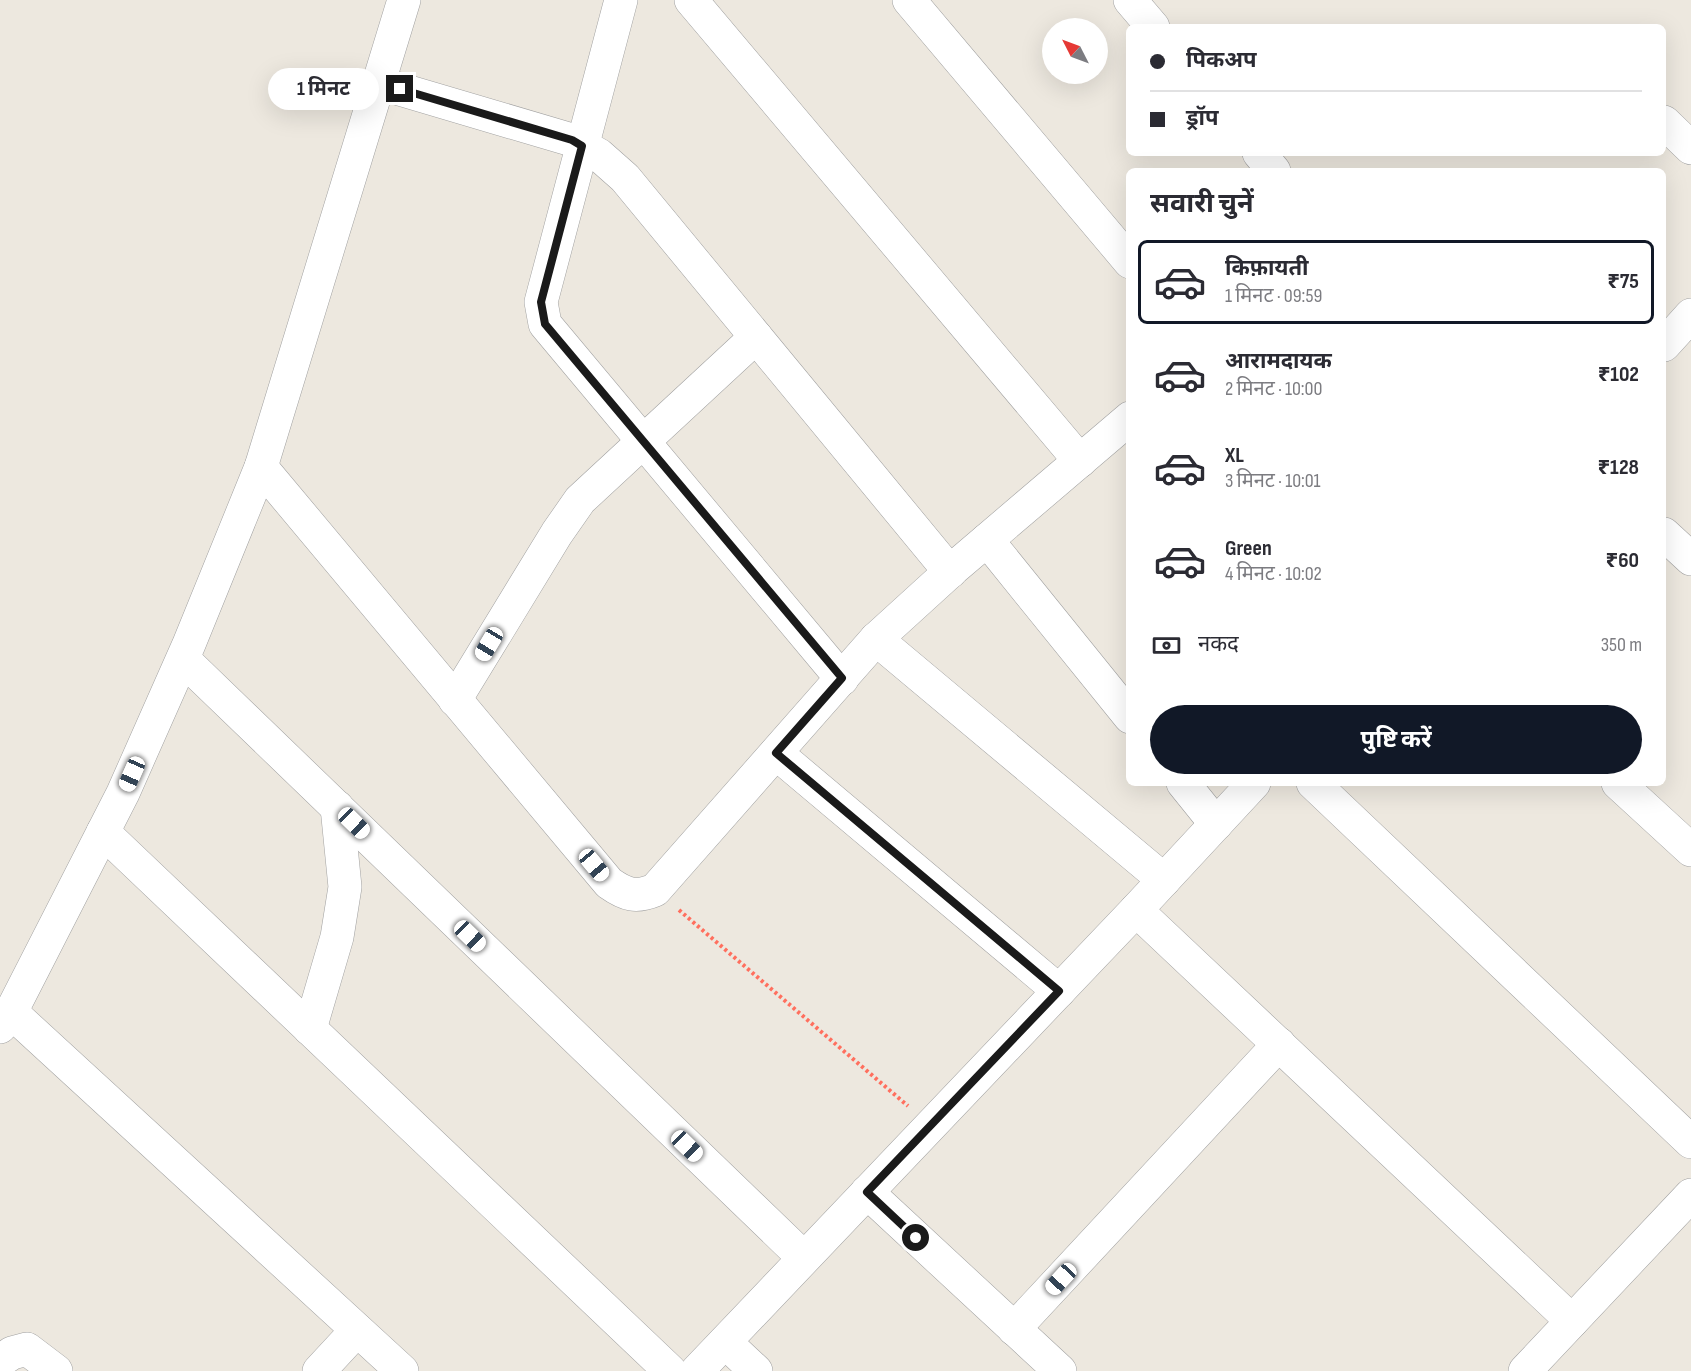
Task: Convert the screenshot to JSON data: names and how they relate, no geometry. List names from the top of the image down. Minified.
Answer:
{"north":"top left","page":{"banner":["पिकअप","ड्रॉप"],"bubble":"1 मिनट","heading":"सवारी चुनें","list":[{"name":"किफ़ायती","note":"1 मिनट · 09:59","value":"₹75"},{"name":"आरामदायक","note":"2 मिनट · 10:00","value":"₹102"},{"name":"XL","note":"3 मिनट · 10:01","value":"₹128"},{"name":"Green","note":"4 मिनट · 10:02","value":"₹60"}],"pay":["नकद","350 m"],"buttons":"पुष्टि करें"}}
